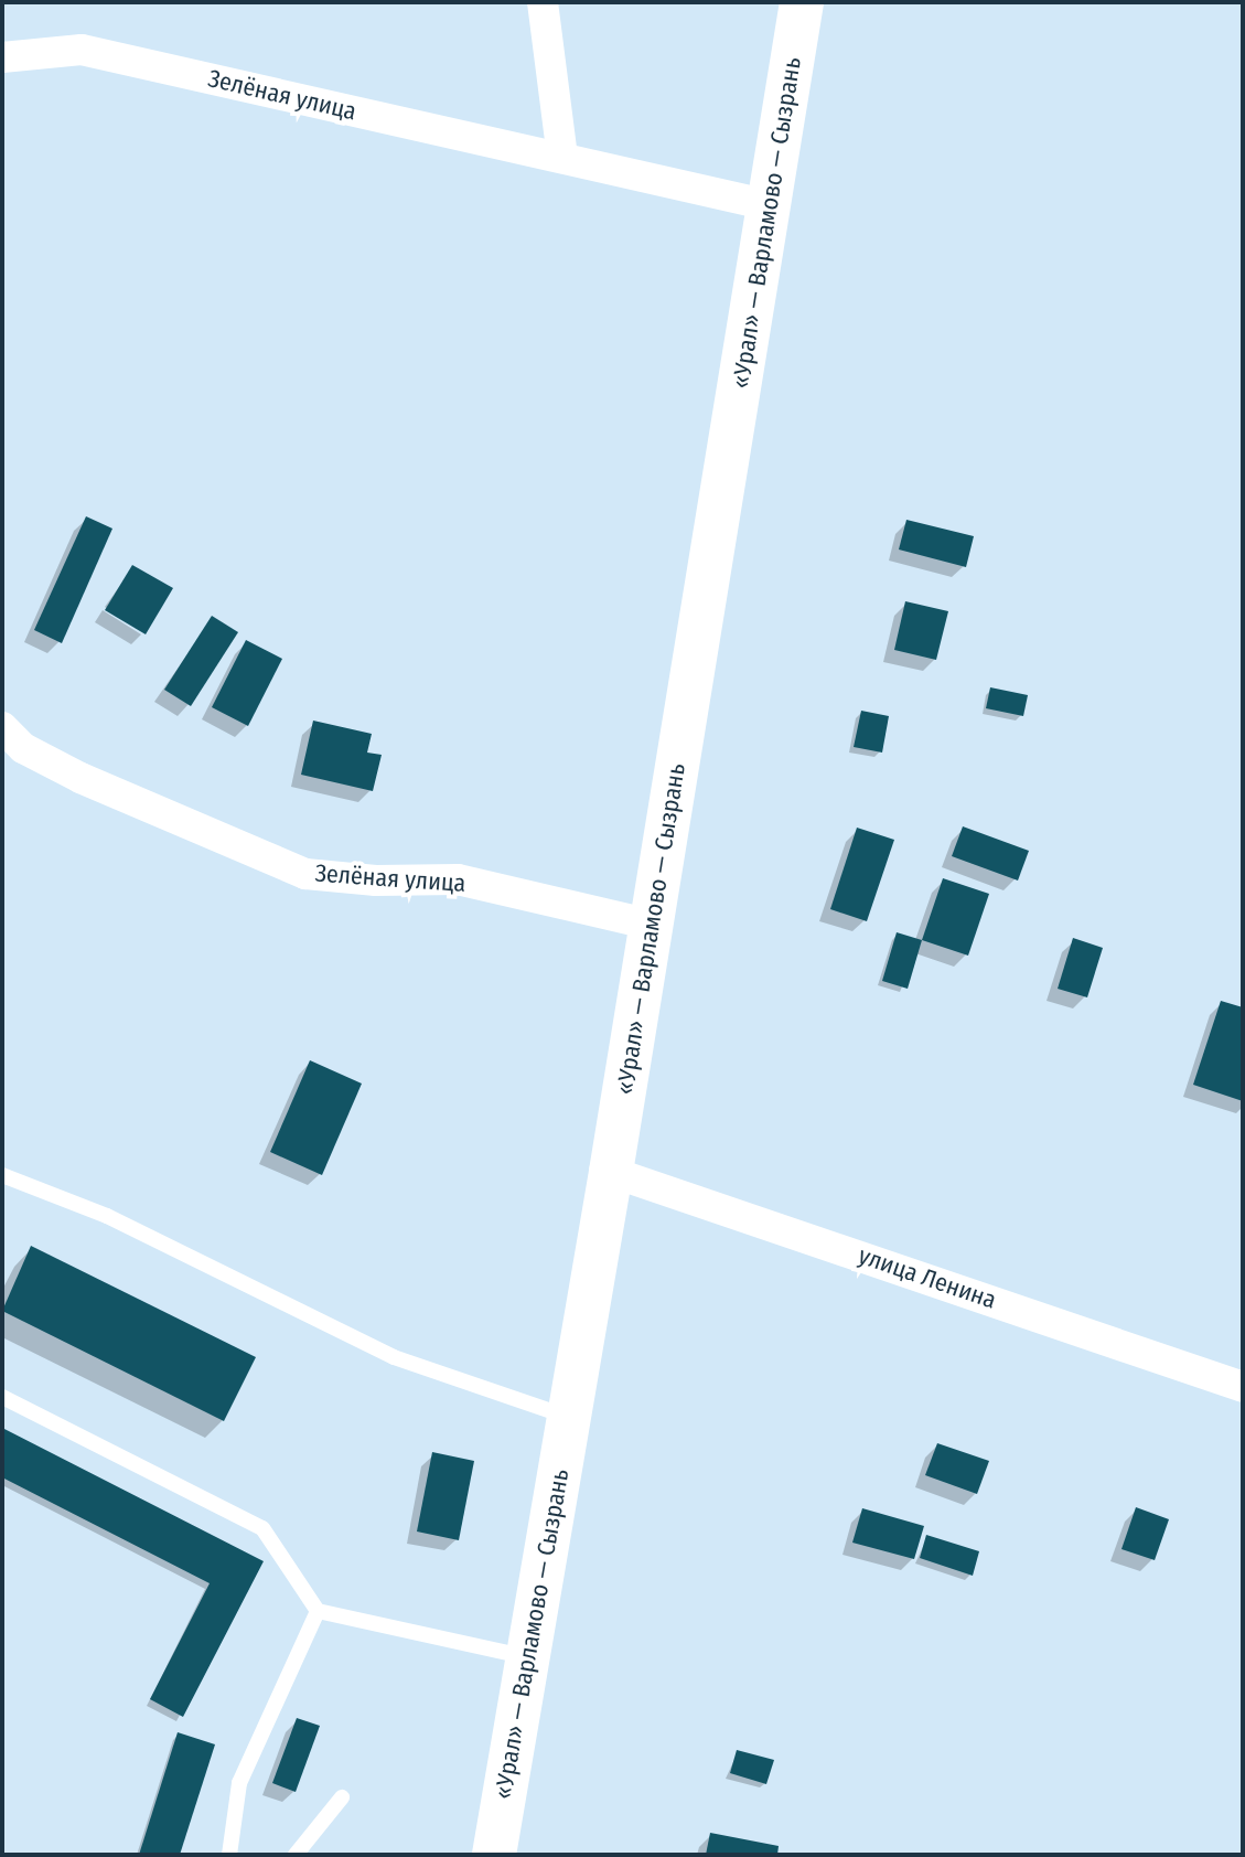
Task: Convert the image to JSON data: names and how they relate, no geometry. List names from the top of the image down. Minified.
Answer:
{"streets":{"main road":["«Урал» — Варламово — Сызрань"],"street":["Зелёная улица","улица Ленина"]},"crossings":[["Зелёная улица","«Урал» — Варламово — Сызрань"],["«Урал» — Варламово — Сызрань","улица Ленина"]]}
